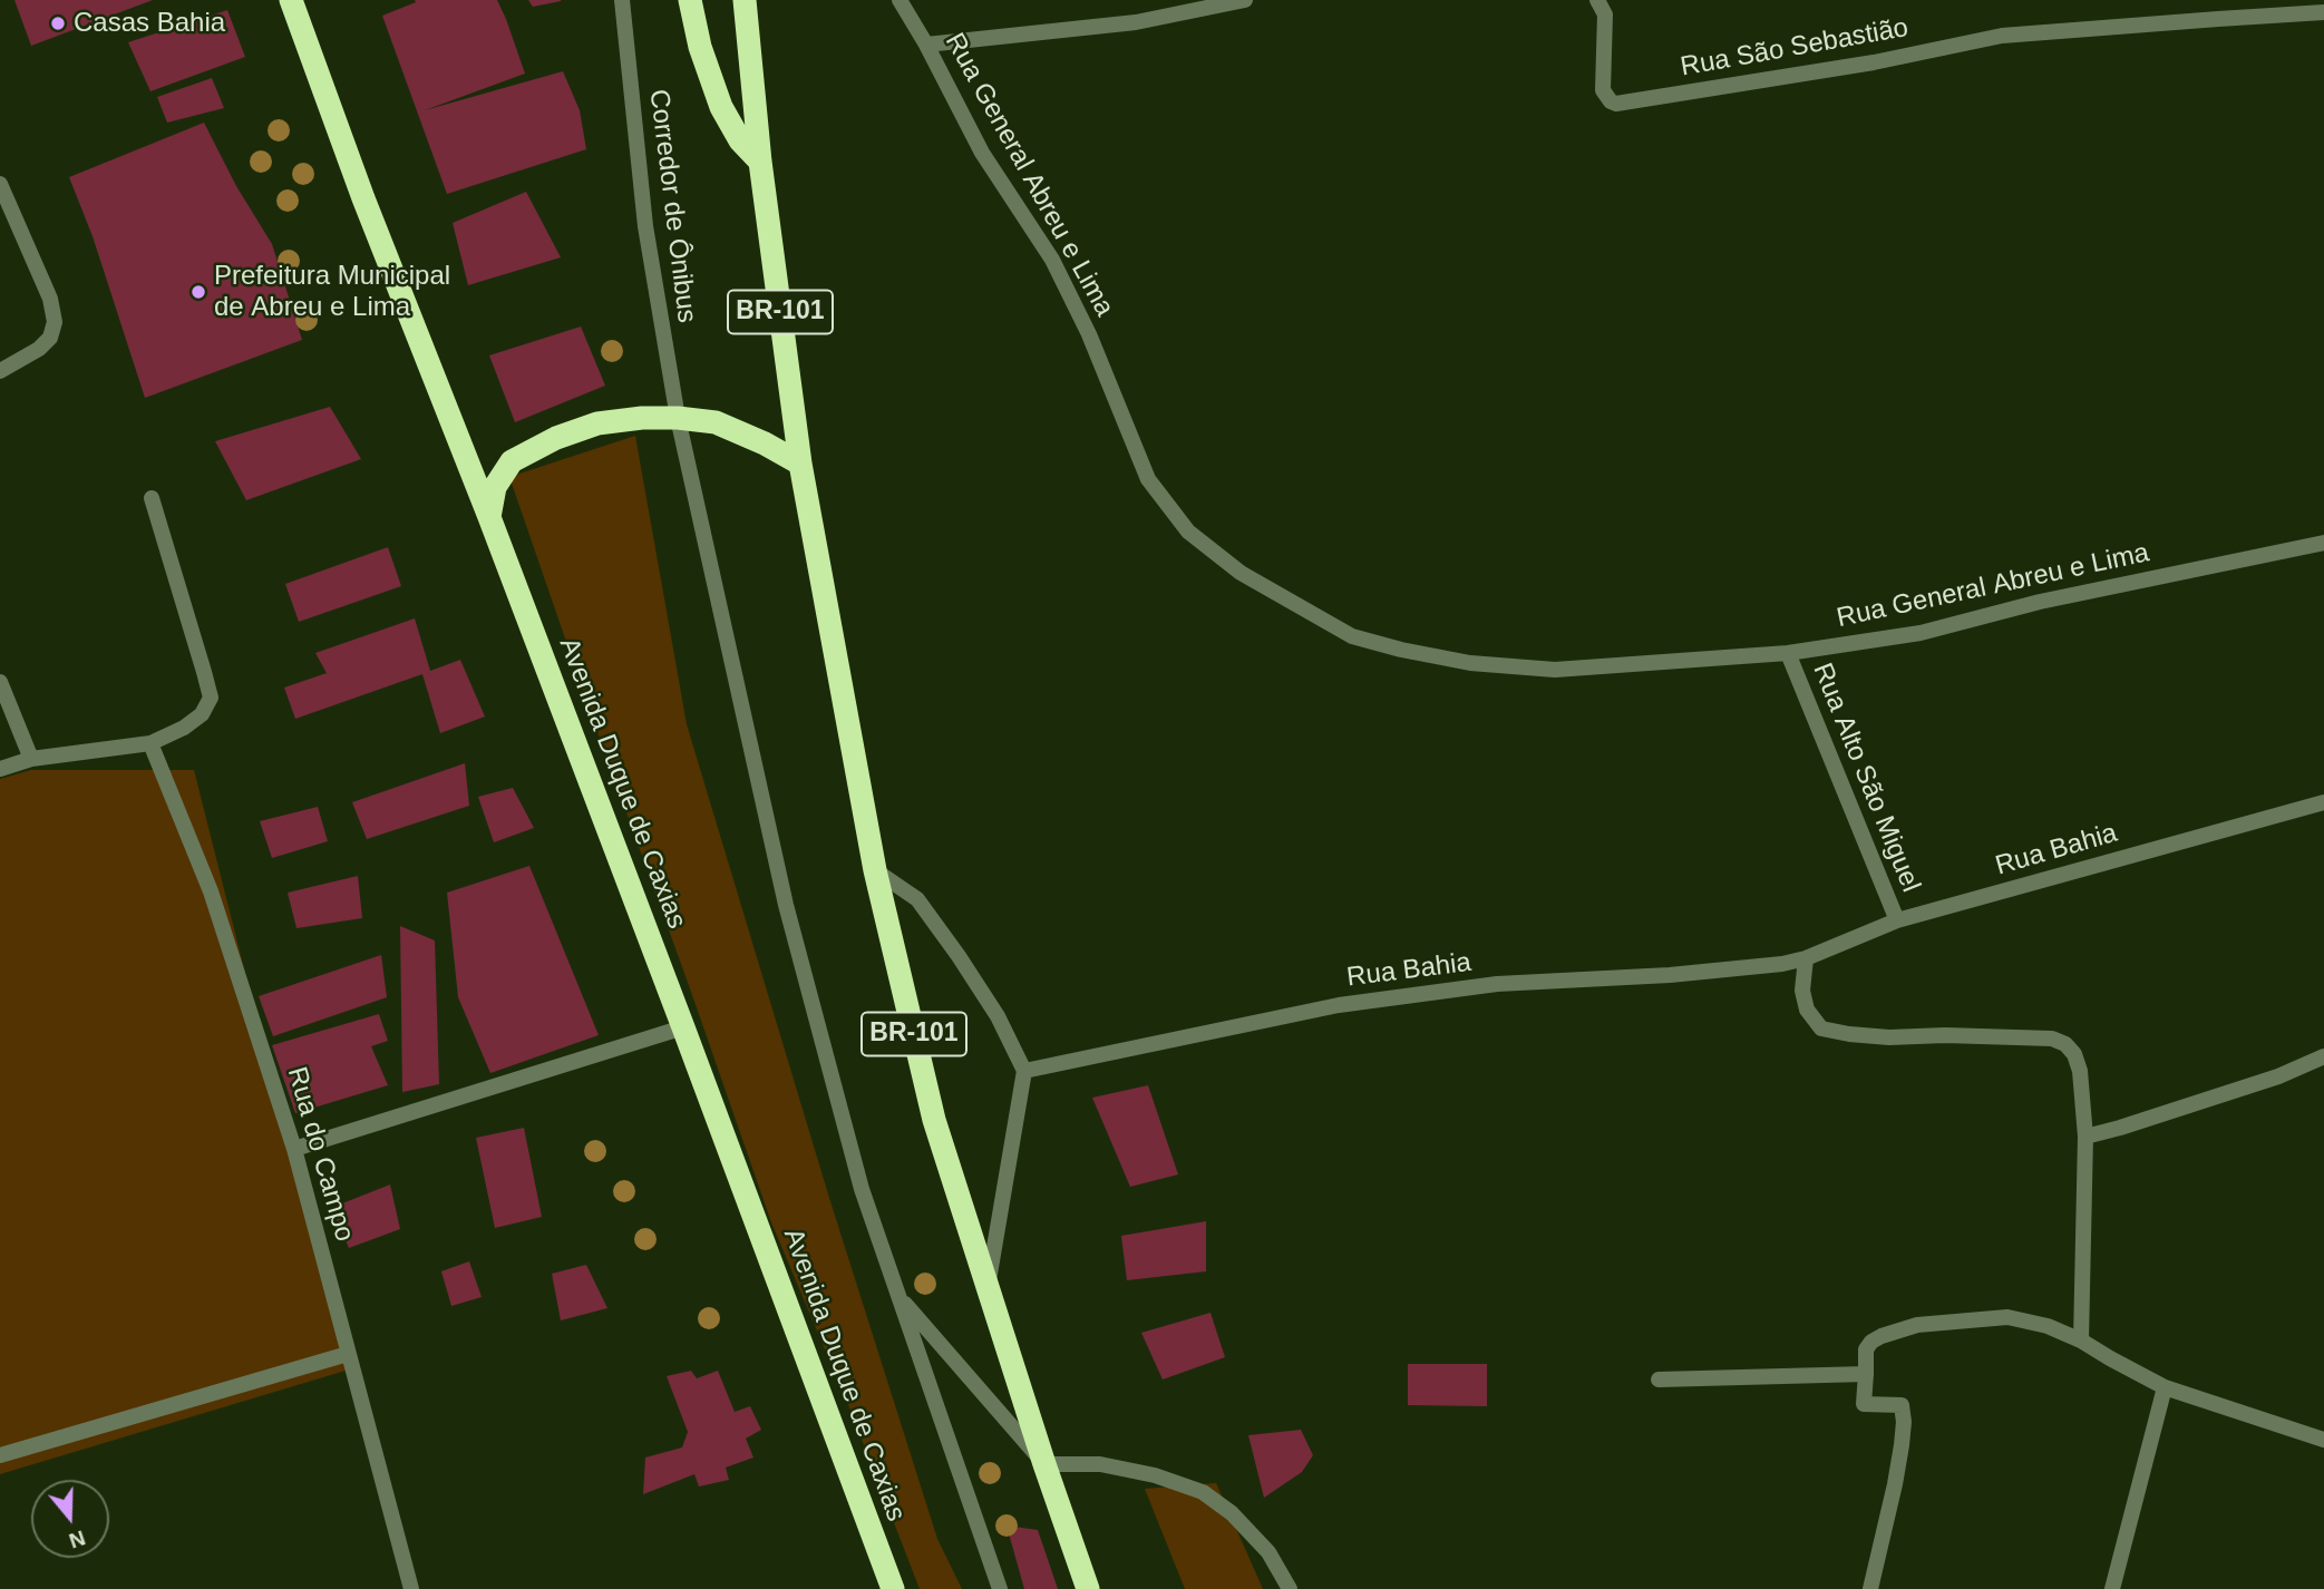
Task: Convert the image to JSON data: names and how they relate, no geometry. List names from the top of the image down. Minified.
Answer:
{"streets":{"highway":["BR-101","Avenida Duque de Caxias"],"street":["Rua São Sebastião","Rua General Abreu e Lima","Corredor de Ônibus","Rua Alto São Miguel","Rua Bahia","Rua do Campo"]},"crossings":[["Rua General Abreu e Lima","Rua Alto São Miguel"],["Rua Alto São Miguel","Rua Bahia"]],"places":["Casas Bahia","Prefeitura Municipal de Abreu e Lima"],"north":"bottom"}
